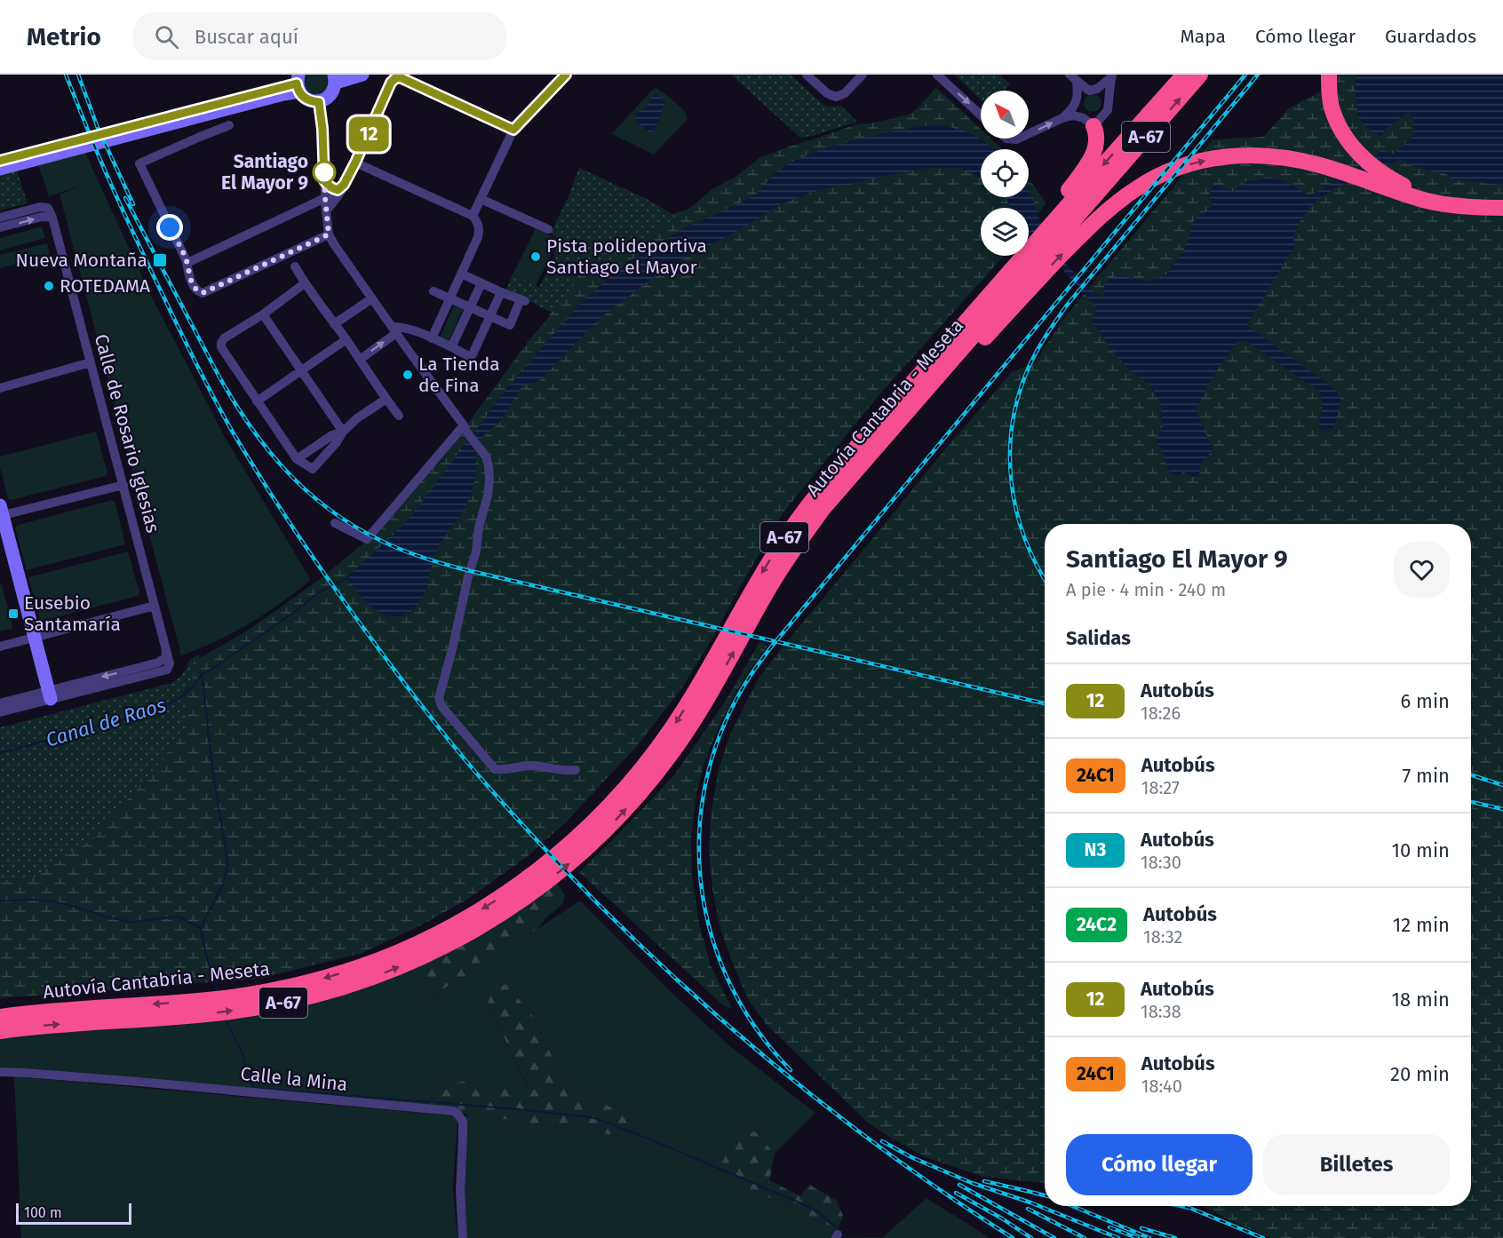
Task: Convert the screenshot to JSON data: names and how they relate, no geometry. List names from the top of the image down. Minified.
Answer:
{"streets":{"highway":["A-67","Autovía Cantabria - Meseta"],"street":["Calle de Rosario Iglesias","Calle la Mina"]},"water":["Canal de Raos"],"places":{"other":["Santiago El Mayor 9","Pista polideportiva Santiago el Mayor","ROTEDAMA","La Tienda de Fina"],"transit":["Nueva Montaña","Eusebio Santamaría"]},"lines":["bus line 12"],"scale_bar":"100 m","north":"top left","page":{"header":"Metrio","search":"Buscar aquí","nav":["Mapa","Cómo llegar","Guardados"],"on_map":"12","heading":[["Santiago El Mayor 9","A pie · 4 min · 240 m"],"Salidas"],"list":[{"mark":"12","name":"Autobús","note":"18:26","value":"6 min"},{"mark":"24C1","name":"Autobús","note":"18:27","value":"7 min"},{"mark":"N3","name":"Autobús","note":"18:30","value":"10 min"},{"mark":"24C2","name":"Autobús","note":"18:32","value":"12 min"},{"mark":"12","name":"Autobús","note":"18:38","value":"18 min"},{"mark":"24C1","name":"Autobús","note":"18:40","value":"20 min"}],"buttons":["Cómo llegar","Billetes"],"scale":"100 m"}}
